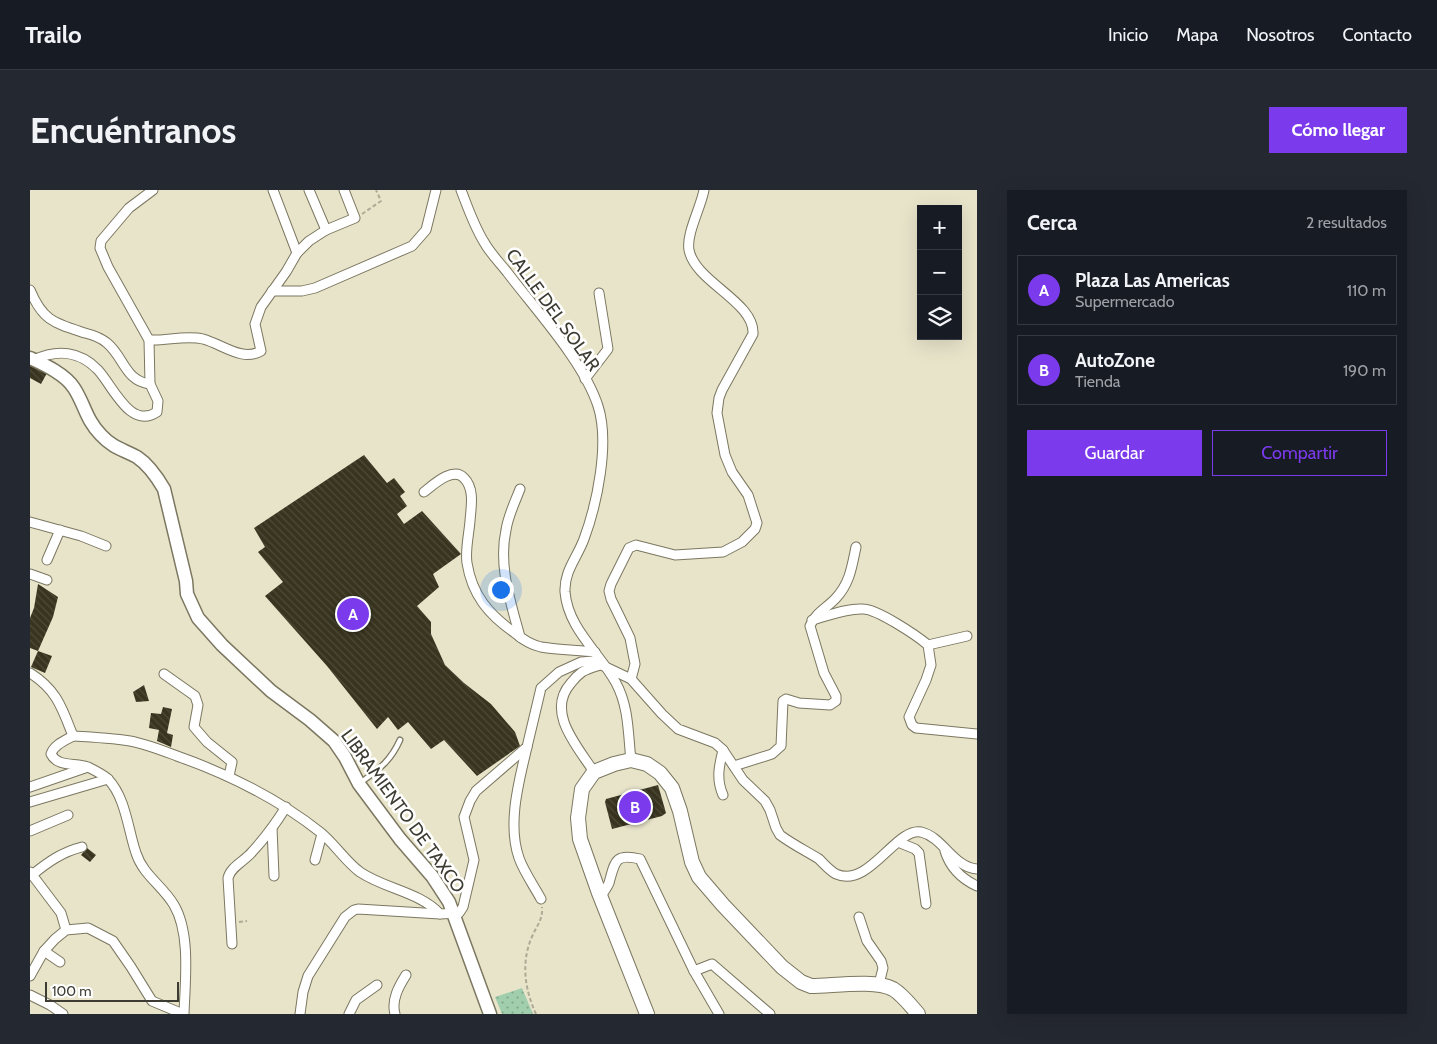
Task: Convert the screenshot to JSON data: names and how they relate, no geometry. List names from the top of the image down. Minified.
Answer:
{"streets":{"main road":["LIBRAMIENTO DE TAXCO"],"street":["CALLE DEL SOLAR"]},"scale_bar":"100 m","page":{"header":"Trailo","nav":["Inicio","Mapa","Nosotros","Contacto"],"buttons":["Cómo llegar",["Guardar","Compartir"]],"title":"Encuéntranos","heading":["Cerca","2 resultados"],"map_buttons":["+","−"],"list":[{"mark":"A","name":"Plaza Las Americas","note":"Supermercado","value":"110 m"},{"mark":"B","name":"AutoZone","note":"Tienda","value":"190 m"}],"pins":["A","B"],"scale":"100 m"}}
